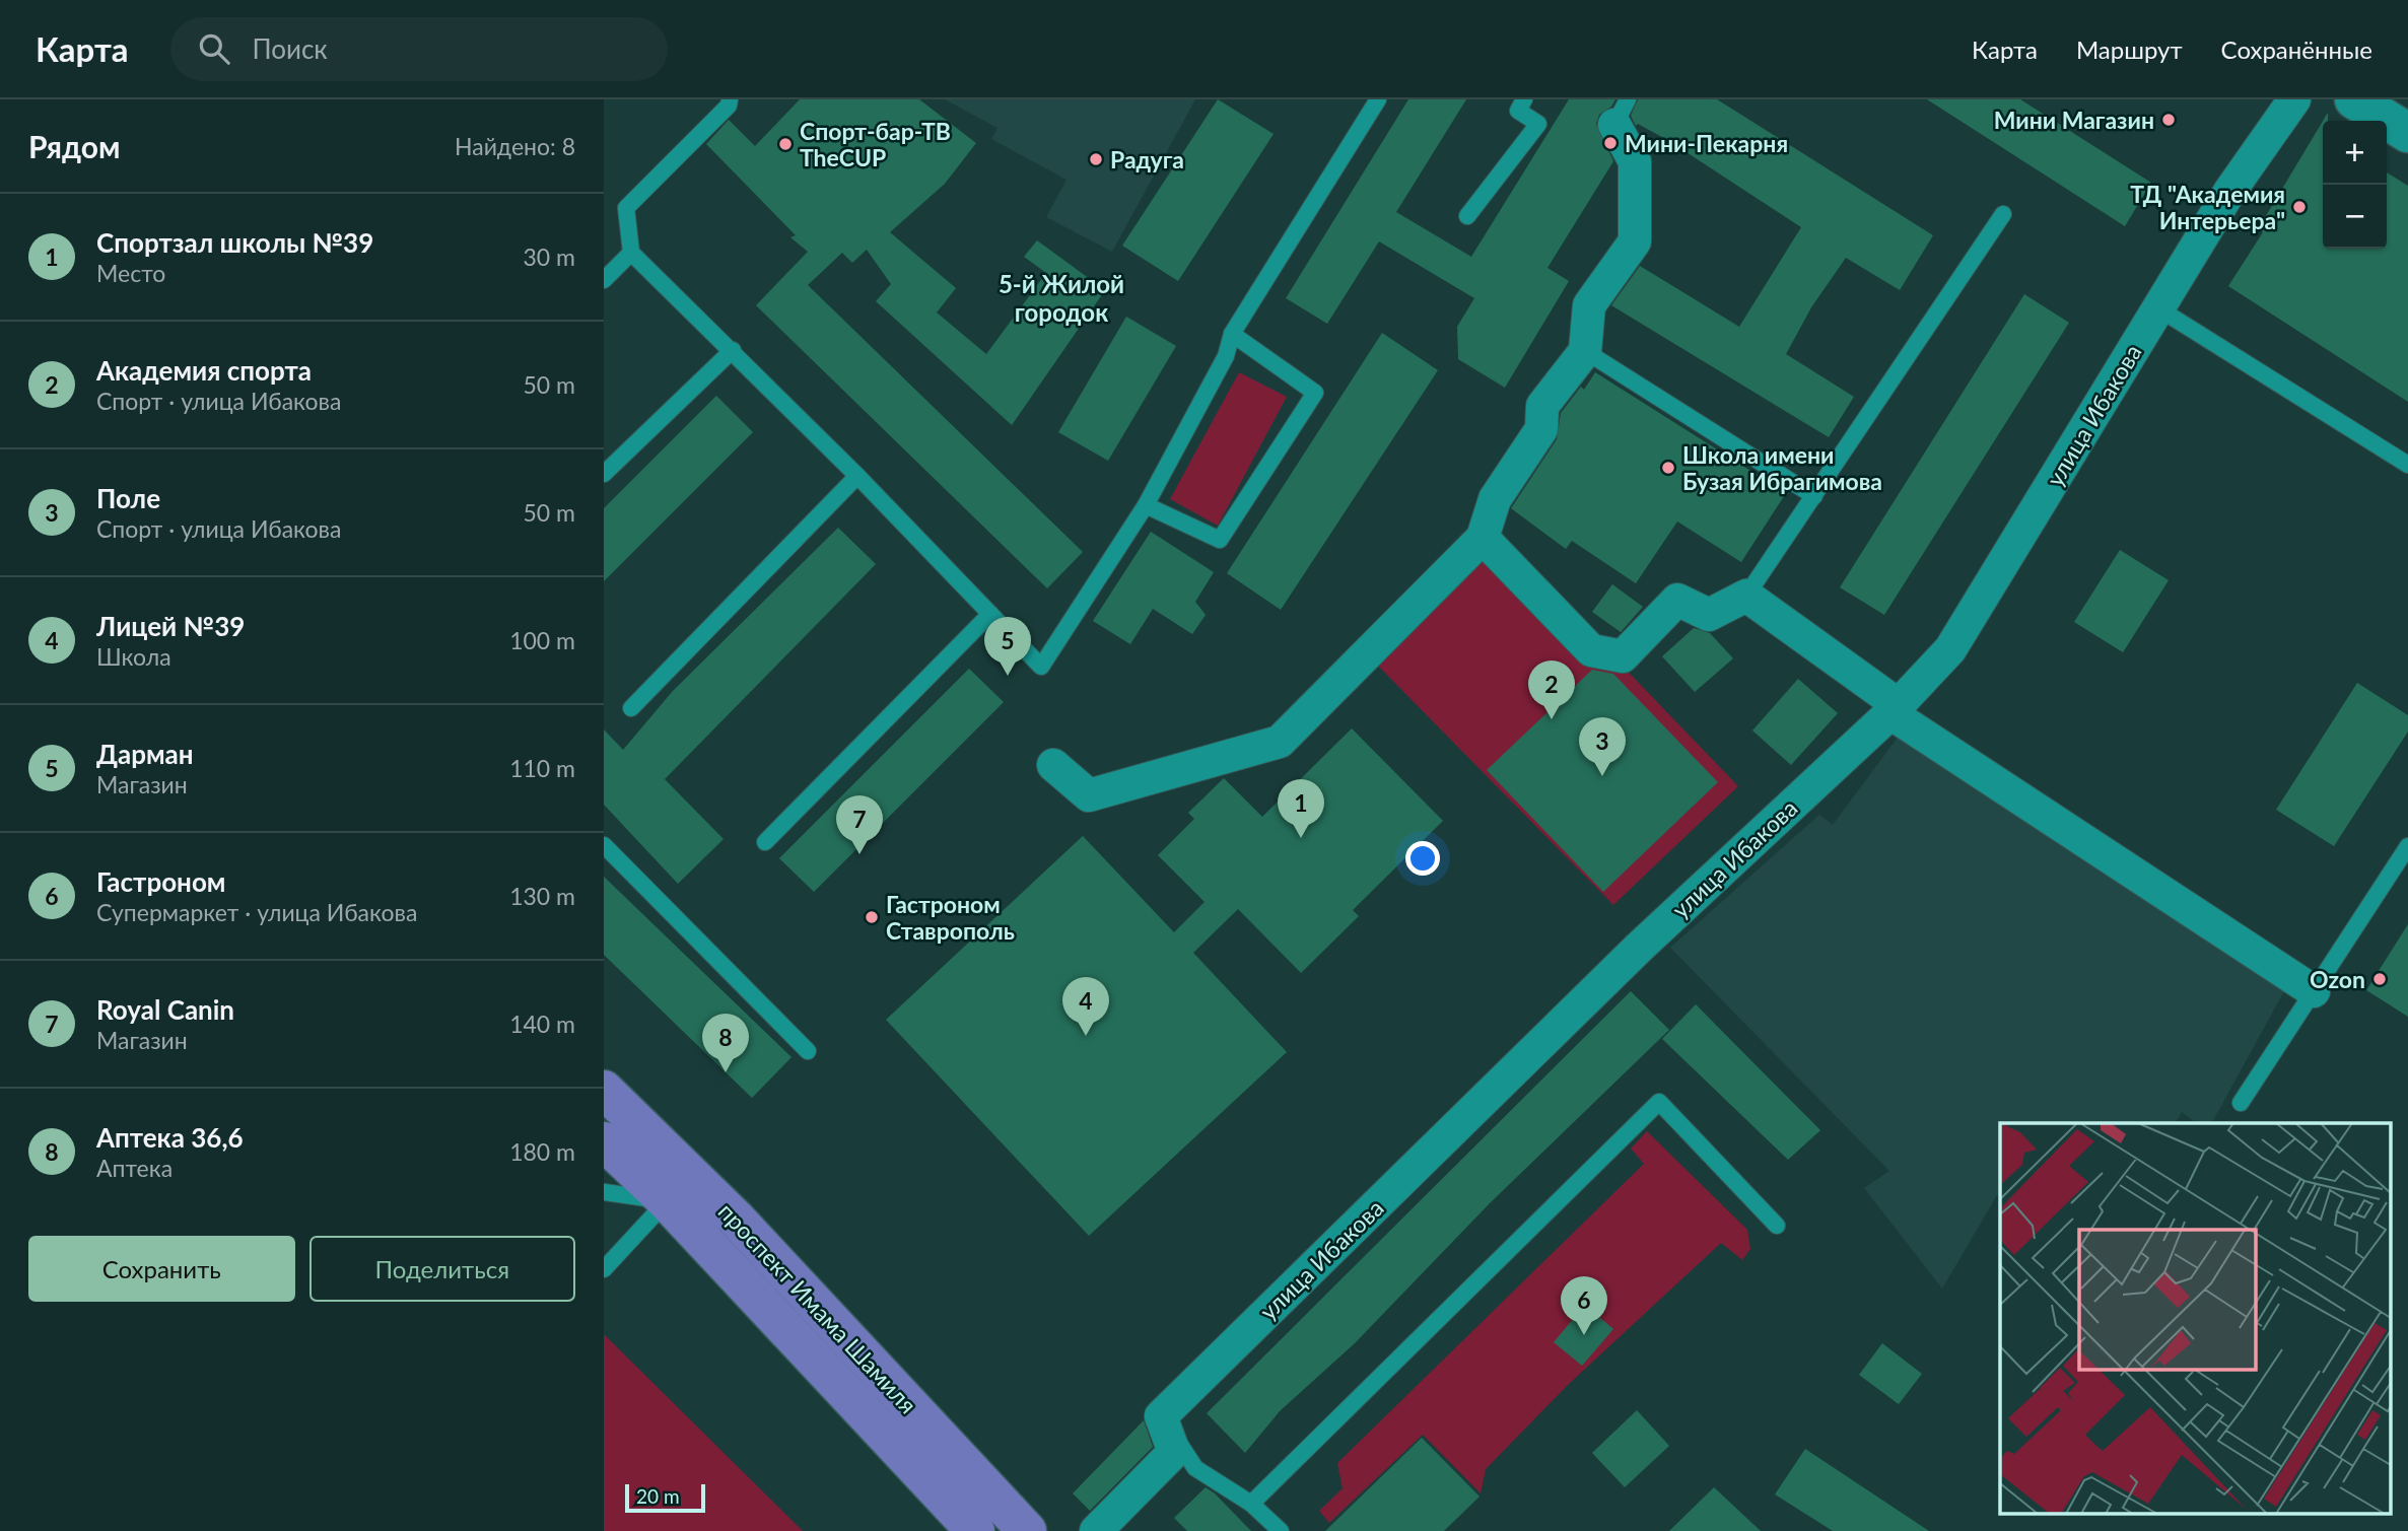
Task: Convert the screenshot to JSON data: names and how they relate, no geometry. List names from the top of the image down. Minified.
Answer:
{"streets":{"main road":["проспект Имама Шамиля"],"street":["улица Ибакова"]},"districts":["5-й Жилой городок"],"places":["Мини Магазин","Мини-Пекарня","Спорт-бар-ТВ TheCUP","Радуга","ТД \"Академия Интерьера\"","Школа имени Бузая Ибрагимова","Гастроном Ставрополь","Ozon"],"scale_bar":"20 m","page":{"header":"Карта","search":"Поиск","nav":["Карта","Маршрут","Сохранённые"],"heading":["Рядом","Найдено: 8"],"map_buttons":["+","−"],"list":[{"mark":"1","name":"Спортзал школы №39","note":"Место","value":"30 m"},{"mark":"2","name":"Академия спорта","note":"Спорт · улица Ибакова","value":"50 m"},{"mark":"3","name":"Поле","note":"Спорт · улица Ибакова","value":"50 m"},{"mark":"4","name":"Лицей №39","note":"Школа","value":"100 m"},{"mark":"5","name":"Дарман","note":"Магазин","value":"110 m"},{"mark":"6","name":"Гастроном","note":"Супермаркет · улица Ибакова","value":"130 m"},{"mark":"7","name":"Royal Canin","note":"Магазин","value":"140 m"},{"mark":"8","name":"Аптека 36,6","note":"Аптека","value":"180 m"}],"pins":["5","2","3","1","7","4","8","6"],"buttons":["Сохранить","Поделиться"],"scale":"20 m"}}
